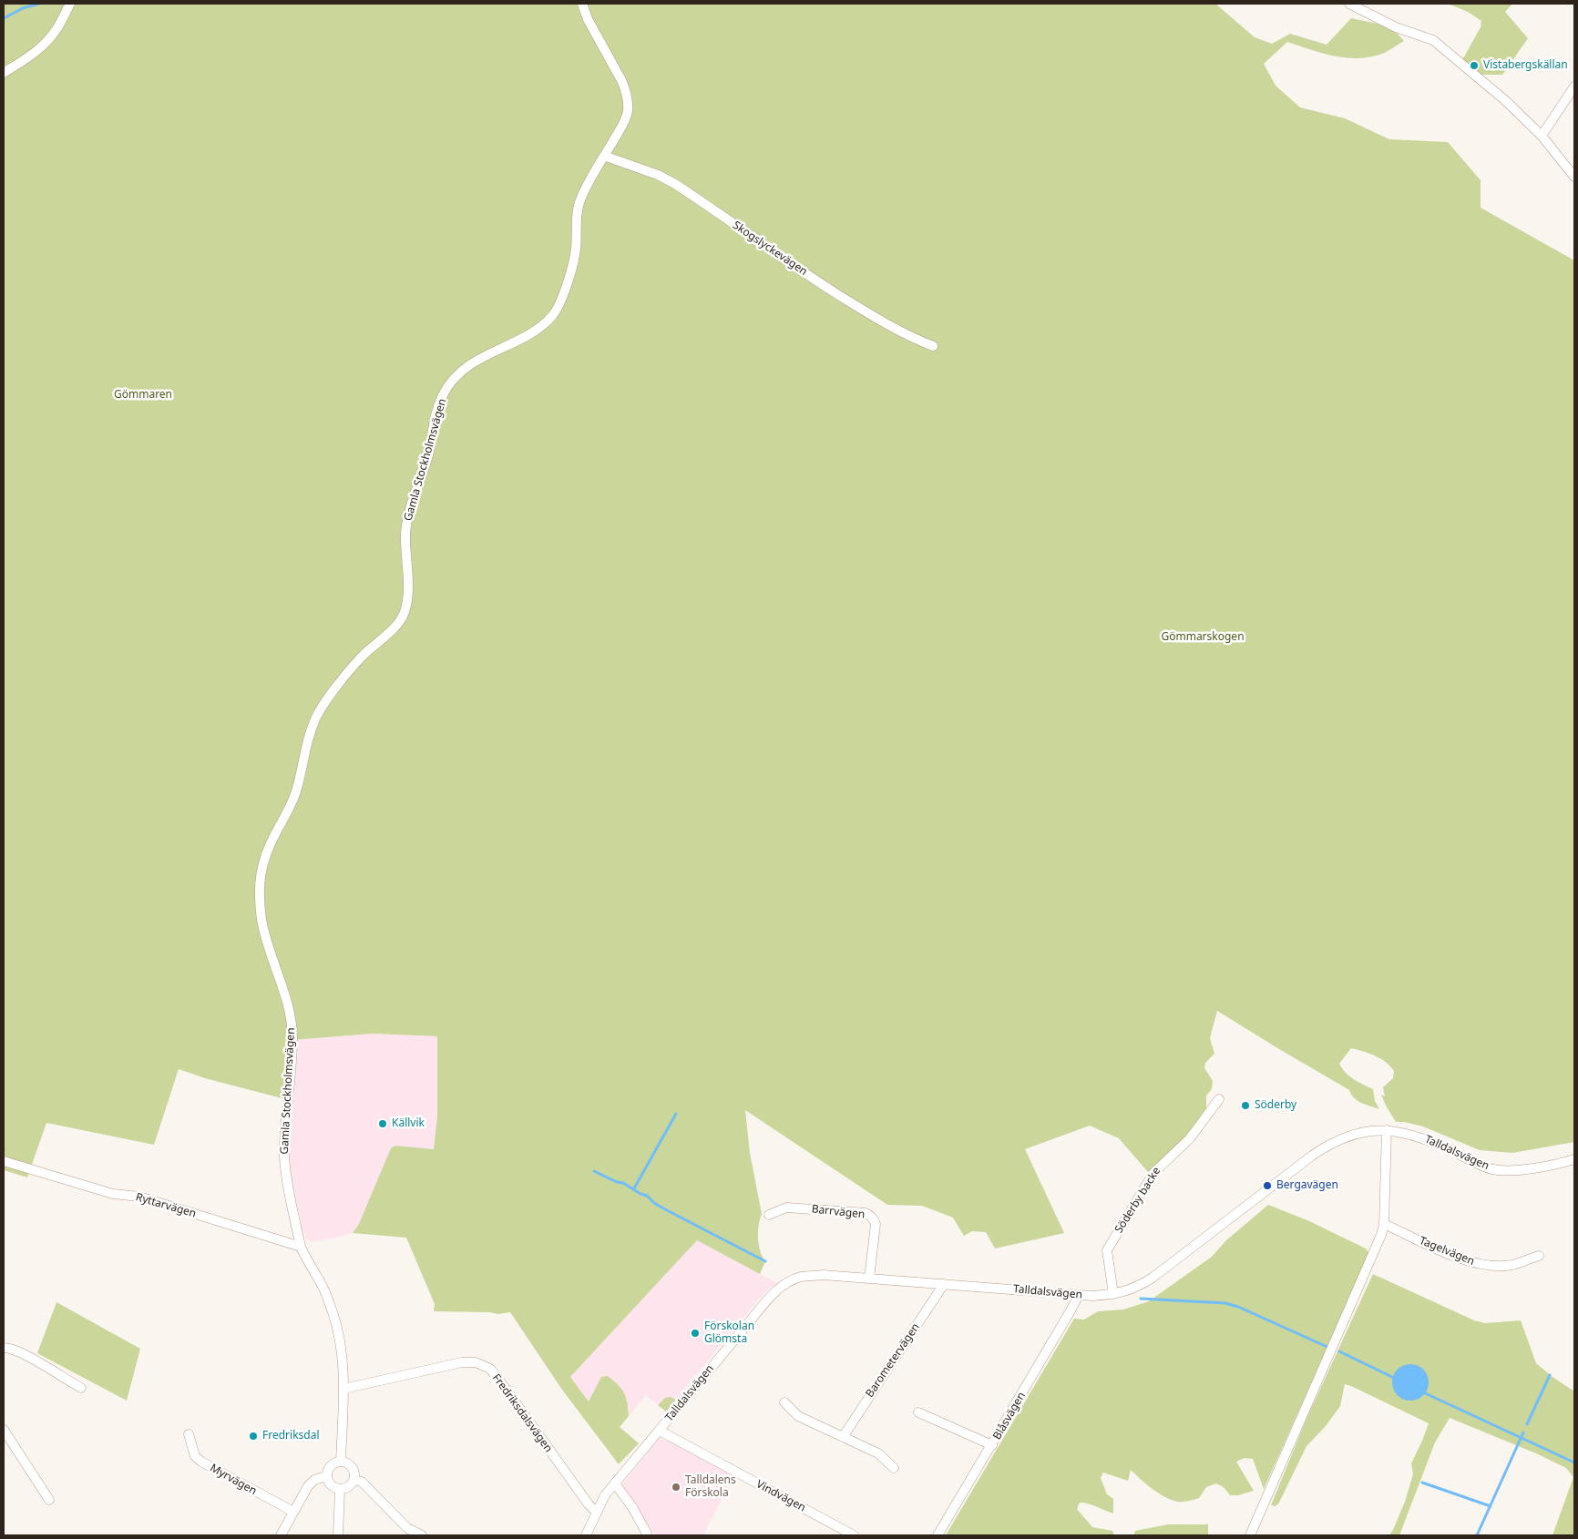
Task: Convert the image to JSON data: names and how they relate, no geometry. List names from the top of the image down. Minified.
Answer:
{"streets":{"street":["Skogslyckevägen","Gamla Stockholmsvägen","Talldalsvägen","Söderby backe","Ryttarvägen","Barrvägen","Tagelvägen","Barometervägen","Fredriksdalsvägen","Blåsvägen","Myrvägen","Vindvägen"]},"crossings":[["Skogslyckevägen","Gamla Stockholmsvägen"],["Gamla Stockholmsvägen","Ryttarvägen"],["Gamla Stockholmsvägen","Fredriksdalsvägen"],["Talldalsvägen","Söderby backe"],["Talldalsvägen","Barrvägen"],["Talldalsvägen","Barometervägen"],["Talldalsvägen","Fredriksdalsvägen"],["Talldalsvägen","Blåsvägen"],["Talldalsvägen","Vindvägen"]],"parks":["Gömmaren","Gömmarskogen"],"places":["Vistabergskällan","Söderby","Källvik","Bergavägen","Förskolan Glömsta","Fredriksdal","Talldalens Förskola"]}
